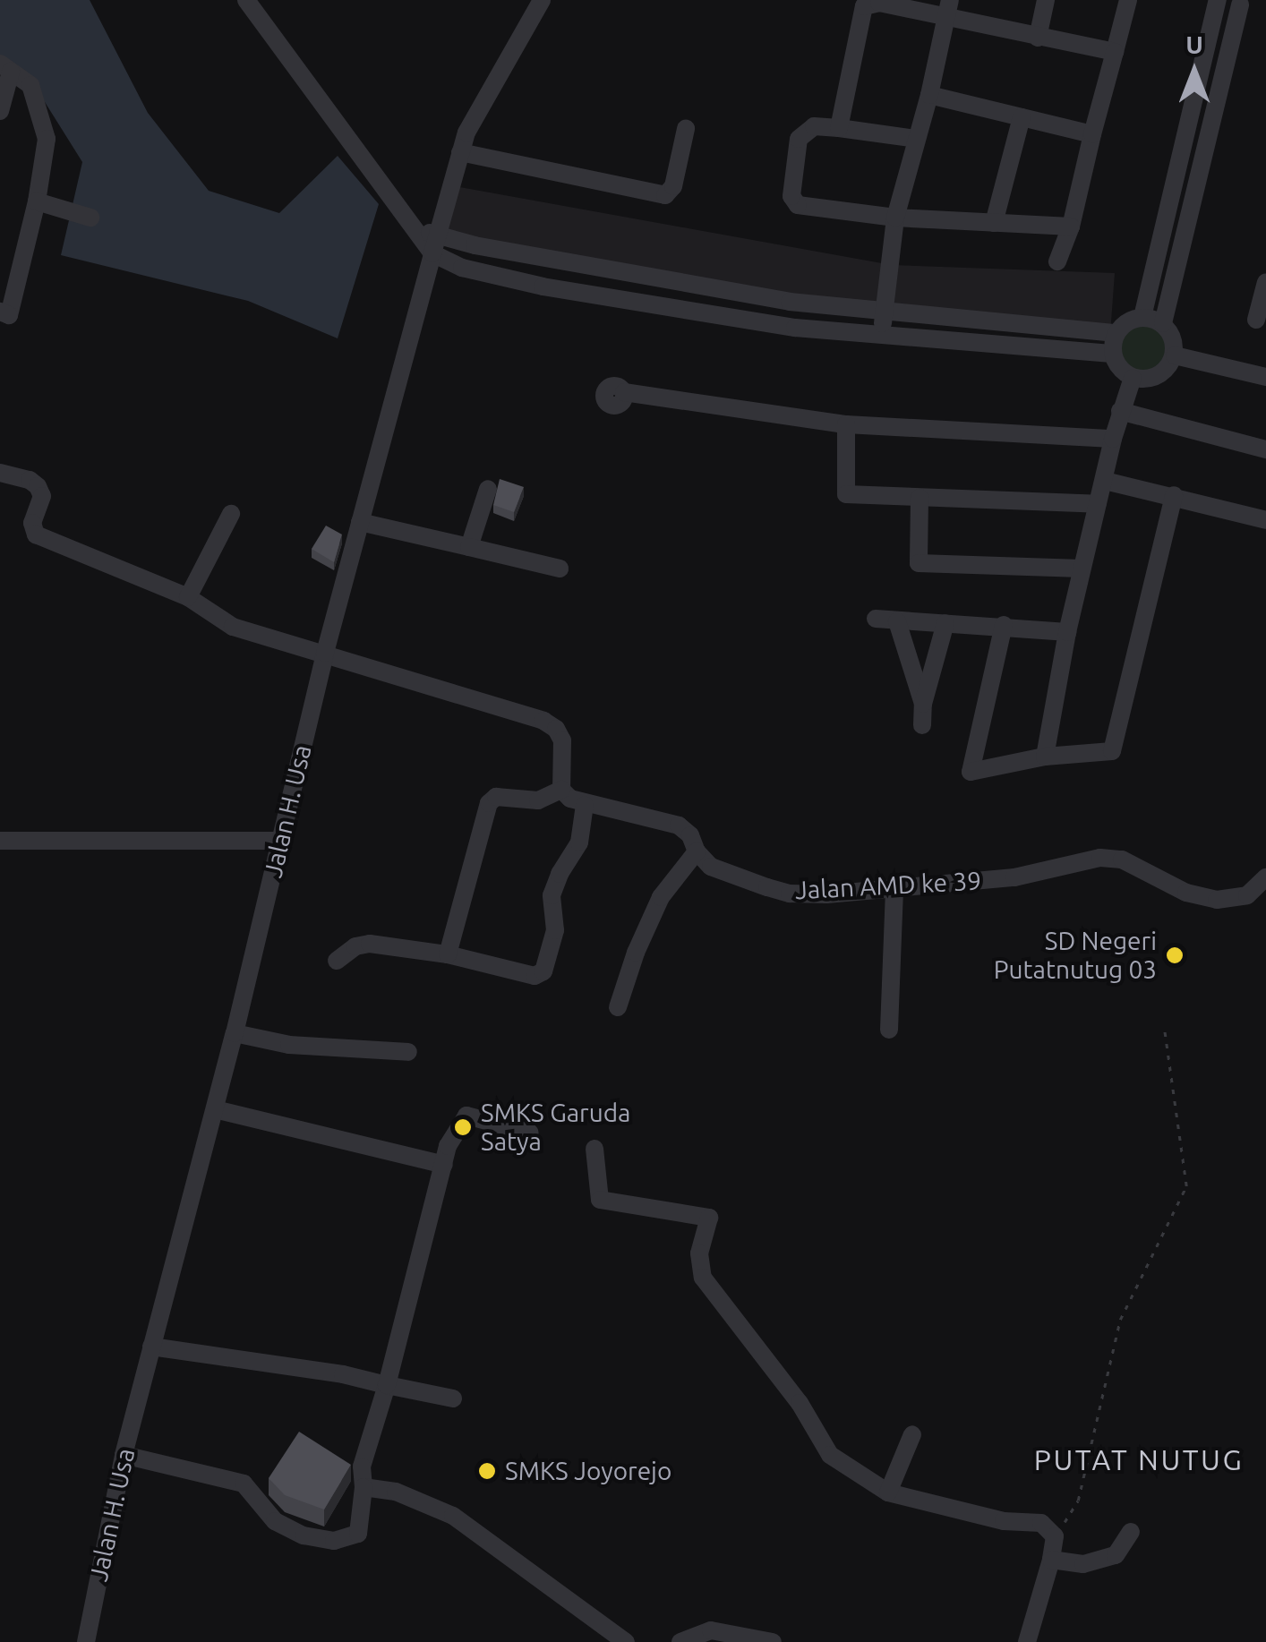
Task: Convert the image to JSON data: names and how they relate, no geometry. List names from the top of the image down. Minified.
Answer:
{"streets":{"street":["Jalan H. Usa","Jalan AMD ke 39"]},"districts":["PUTAT NUTUG"],"places":["SD Negeri Putatnutug 03","SMKS Garuda Satya","SMKS Joyorejo"],"north":"top"}
